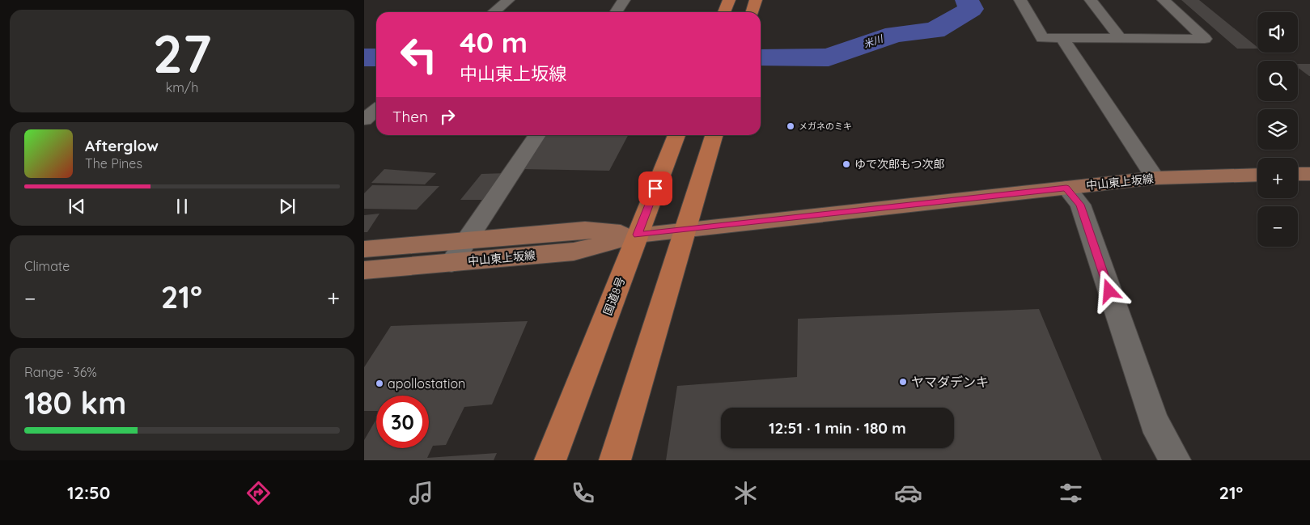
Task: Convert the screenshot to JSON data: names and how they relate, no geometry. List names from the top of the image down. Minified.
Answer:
{"streets":{"highway":["国道8号"],"main road":["中山東上坂線"]},"crossings":[["中山東上坂線","国道8号"]],"water":["米川"],"places":["メガネのミキ","ゆで次郎もつ次郎","ヤマダデンキ","apollostation"],"page":{"tile":[["27","km/h"],"Climate",["Range · 36%","180 km"]],"map_buttons":["+","−"],"turn":["40 m","中山東上坂線"],"then":"Then","song":["Afterglow","The Pines"],"heat":["−","21°","+"],"limit":"30","trip":"12:51 · 1 min · 180 m","tabs":["12:50","21°"]}}
